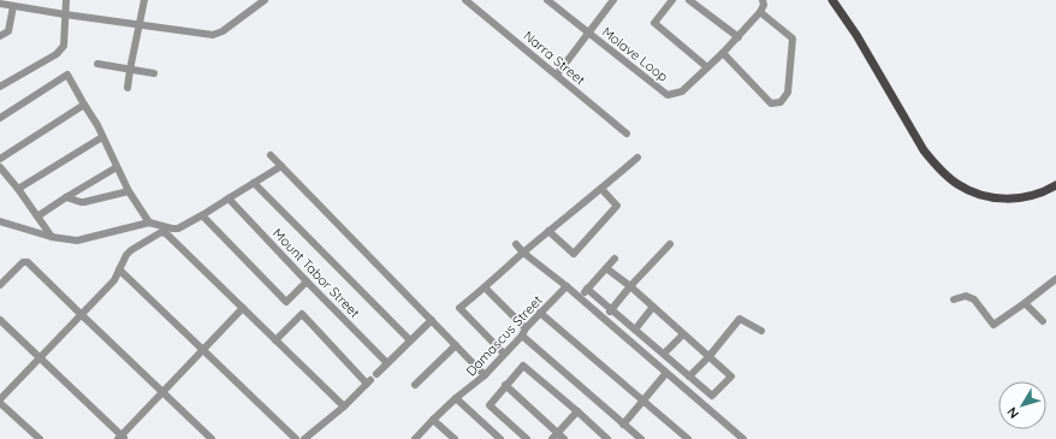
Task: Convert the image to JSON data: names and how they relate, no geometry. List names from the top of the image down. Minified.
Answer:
{"streets":{"street":["Molave Loop","Narra Street","Mount Tabor Street","Damascus Street"]},"north":"bottom left"}
